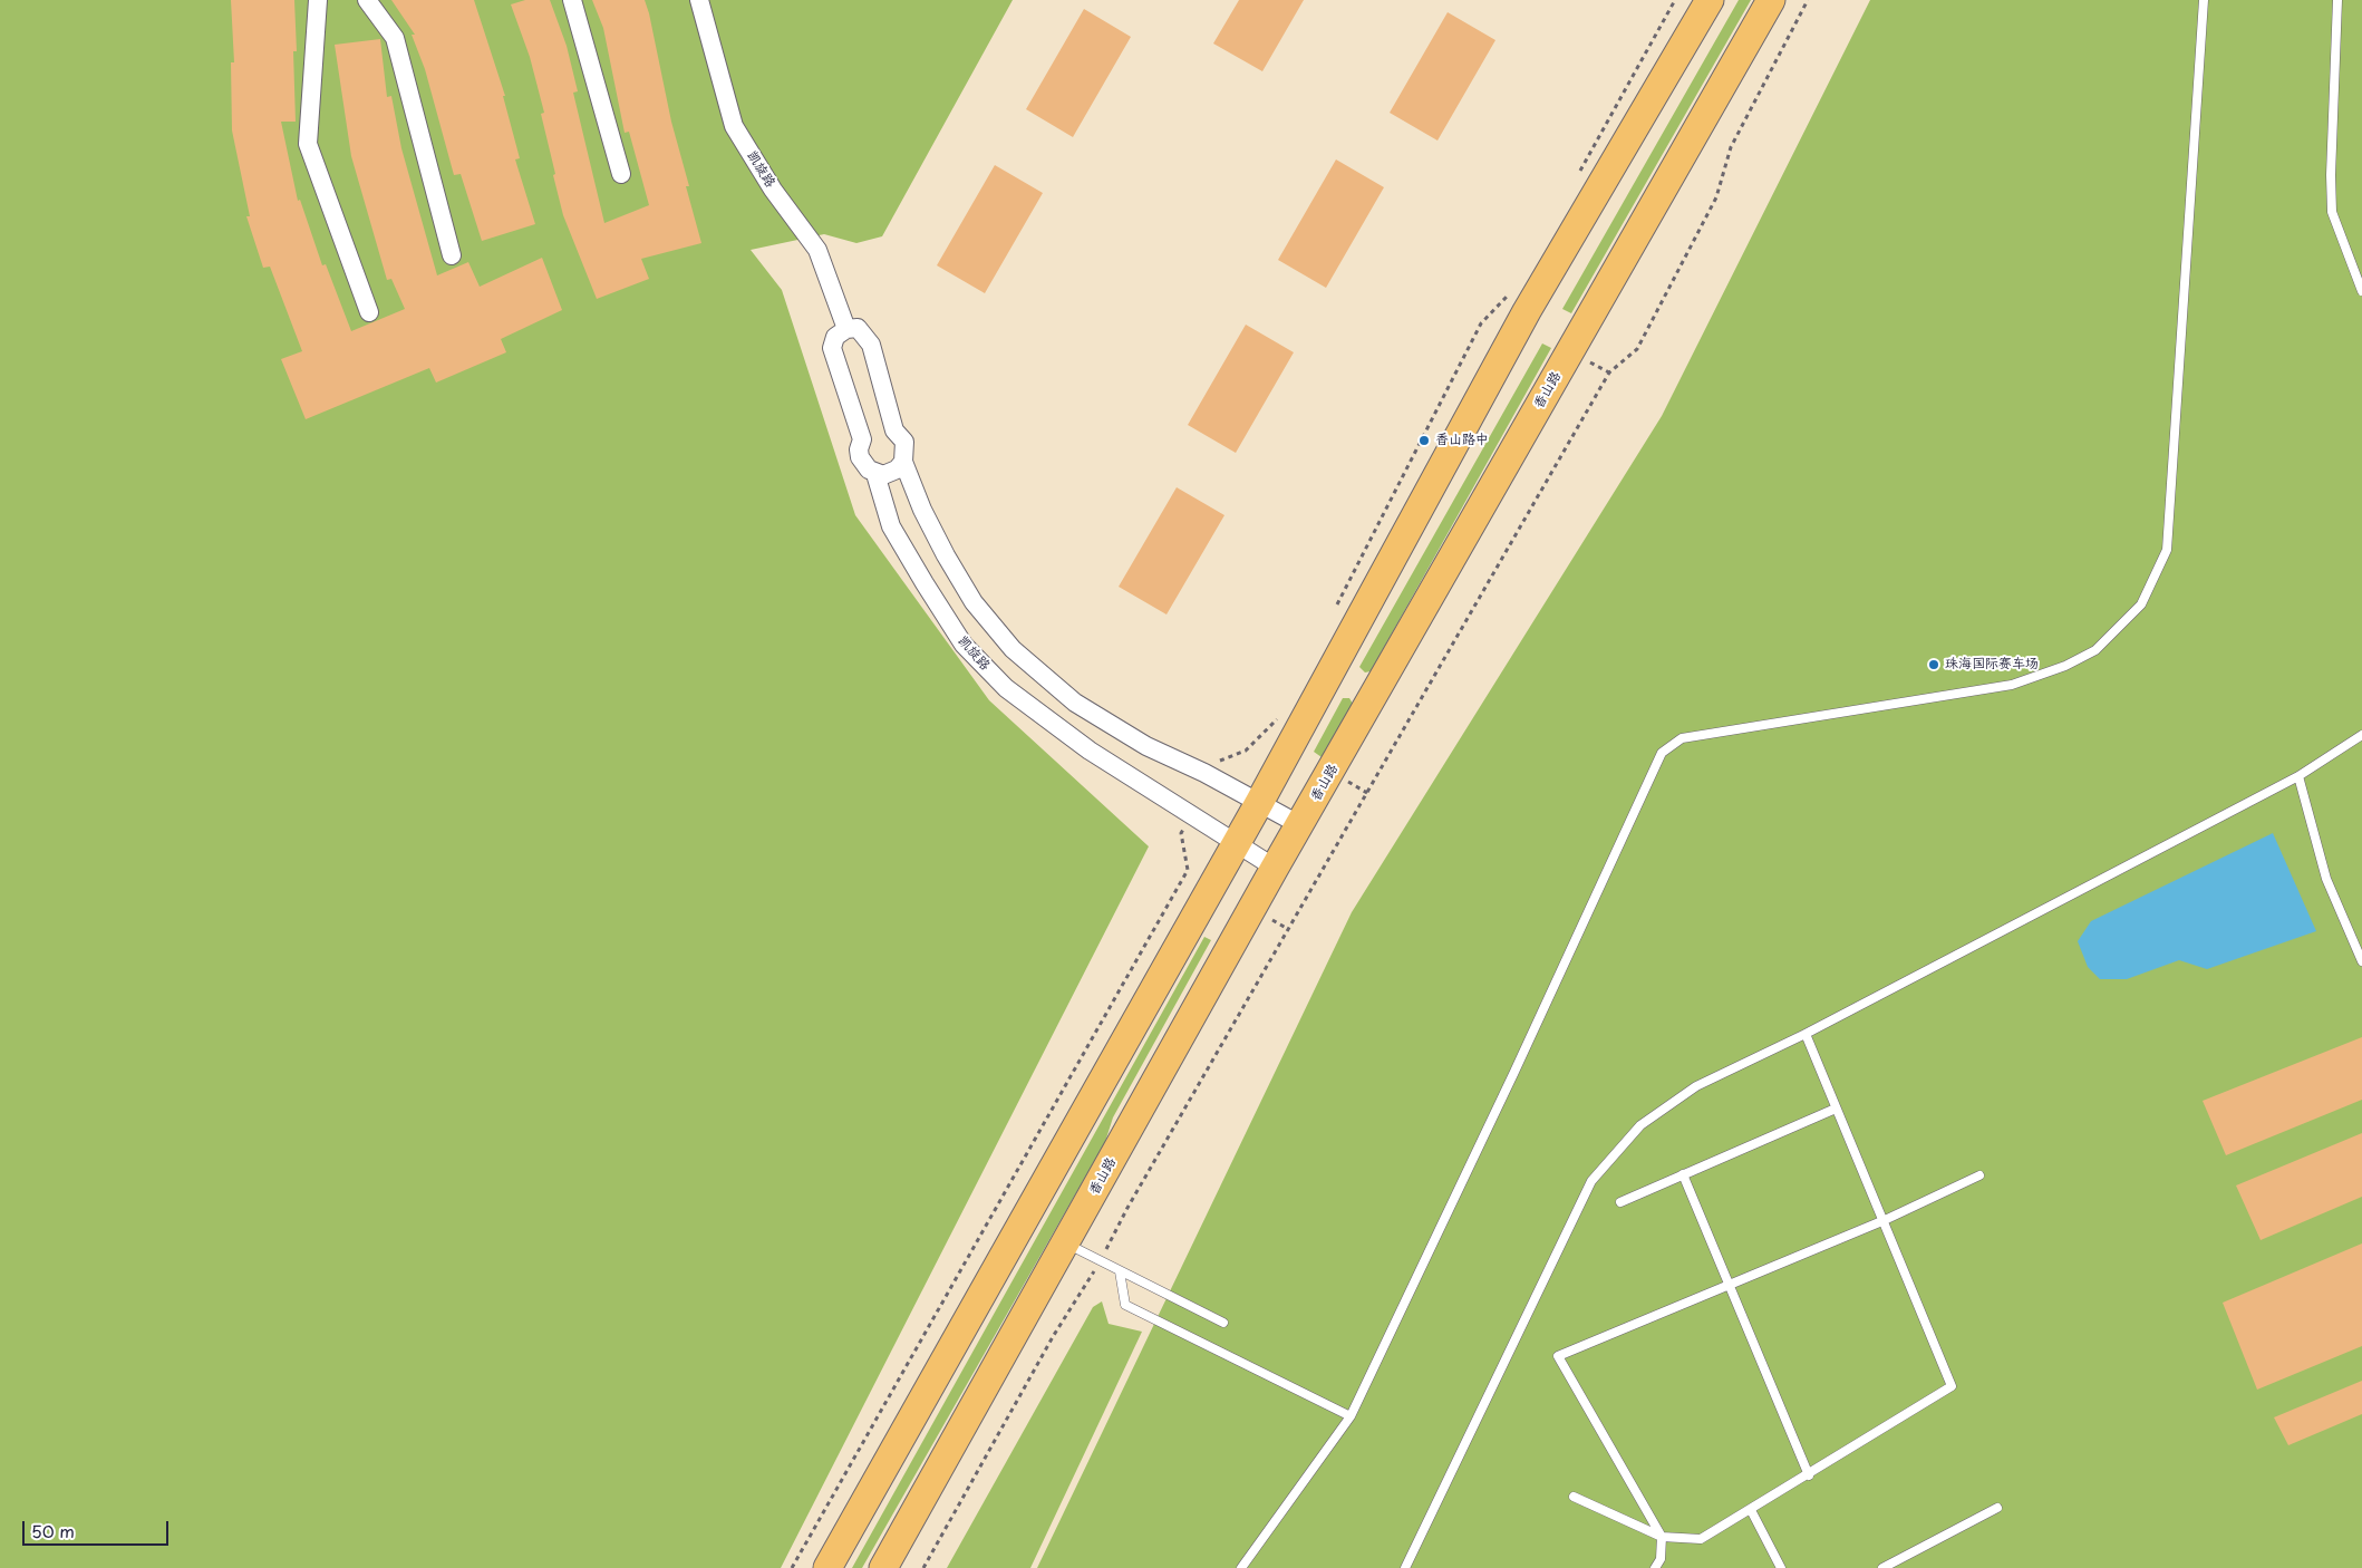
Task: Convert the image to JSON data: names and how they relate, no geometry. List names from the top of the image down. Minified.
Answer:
{"streets":{"main road":["香山路"],"street":["凯旋路"]},"crossings":[["凯旋路","香山路"]],"places":["香山路中","珠海国际赛车场"],"scale_bar":"50 m"}
